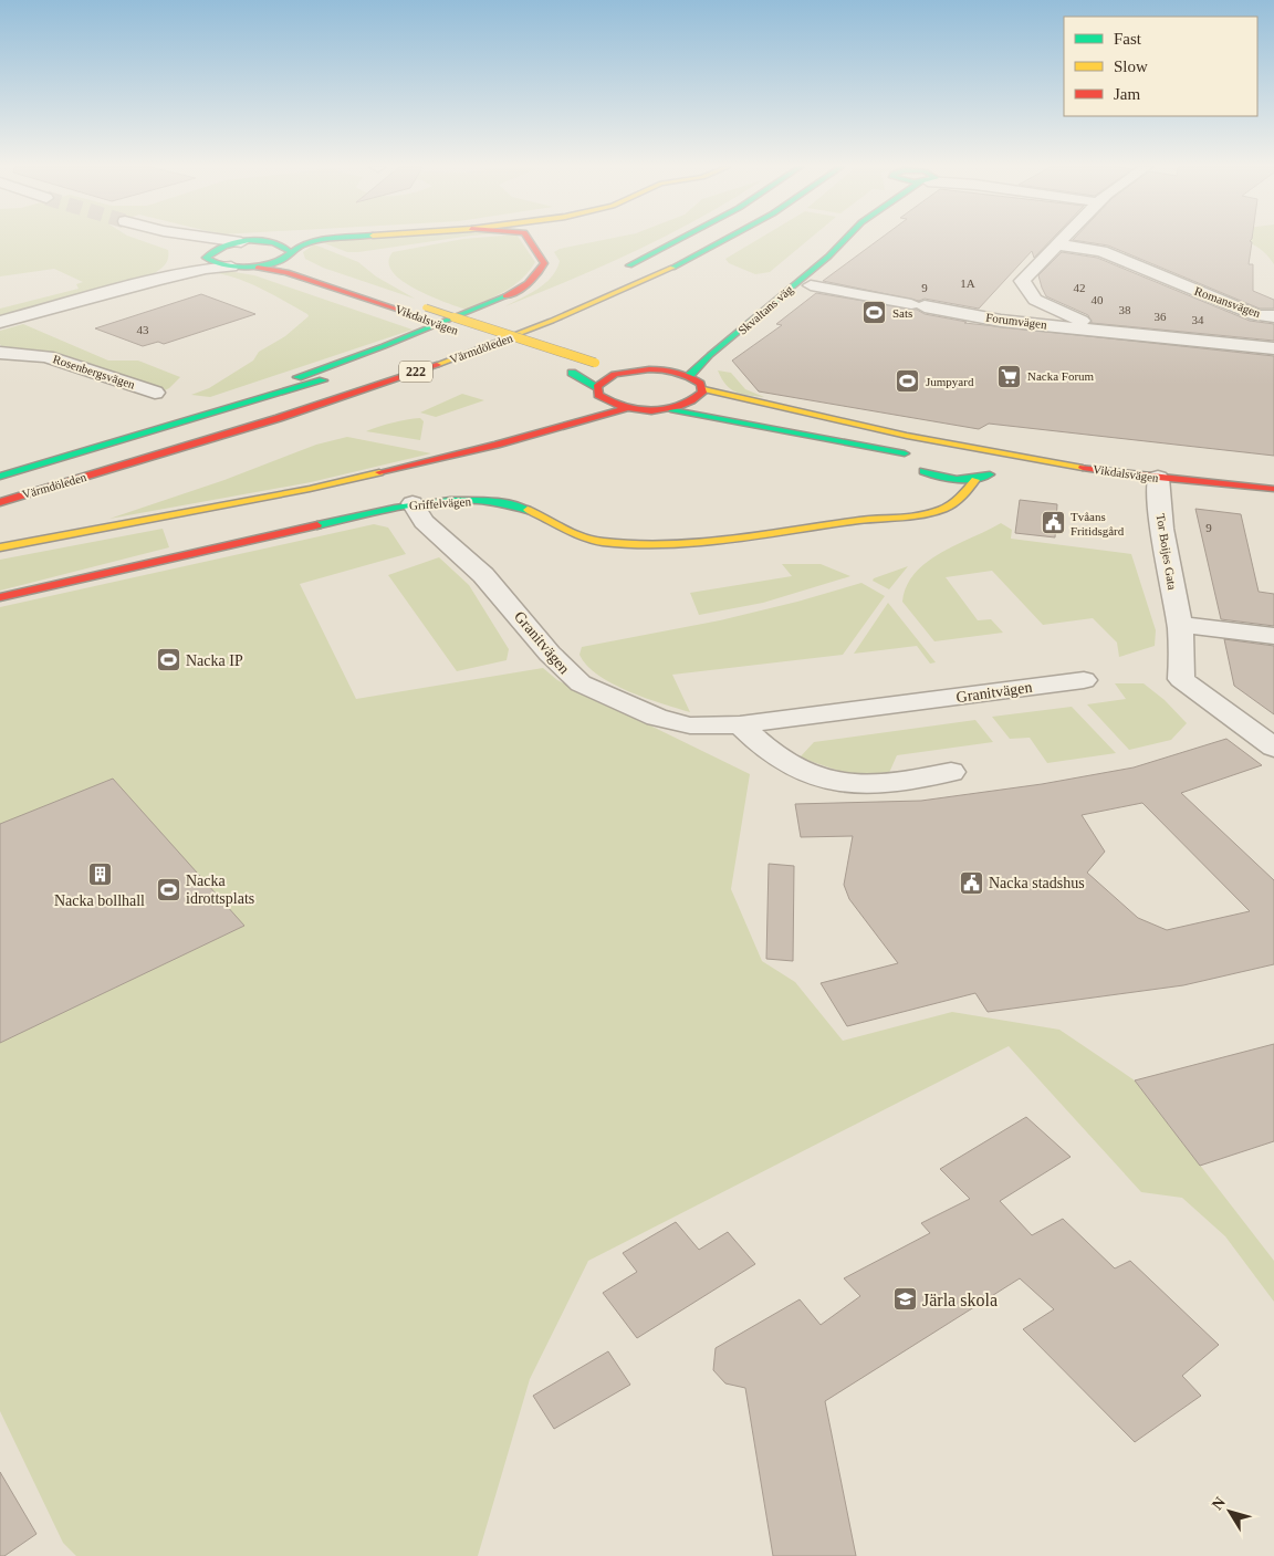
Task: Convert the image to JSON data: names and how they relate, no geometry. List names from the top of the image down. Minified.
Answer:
{"streets":{"main road":["Skvaltans väg","Vikdalsvägen","Värmdöleden","222","Griffelvägen"],"street":["Romansvägen","Forumvägen","Rosenbergsvägen","Tor Boijes Gata","Granitvägen"]},"crossings":[["Romansvägen","Forumvägen"],["Vikdalsvägen","Tor Boijes Gata"],["Griffelvägen","Granitvägen"]],"places":{"sports":["Sats","Jumpyard","Nacka IP","Nacka idrottsplats"],"supermarket":["Nacka Forum"],"public building":["Tvåans Fritidsgård","Nacka stadshus"],"building":["Nacka bollhall"],"school or university":["Järla skola"]},"house_numbers":["1A","9","42","40","38","36","34","43","9"],"legend":["Fast","Slow","Jam"],"north":"top left"}
